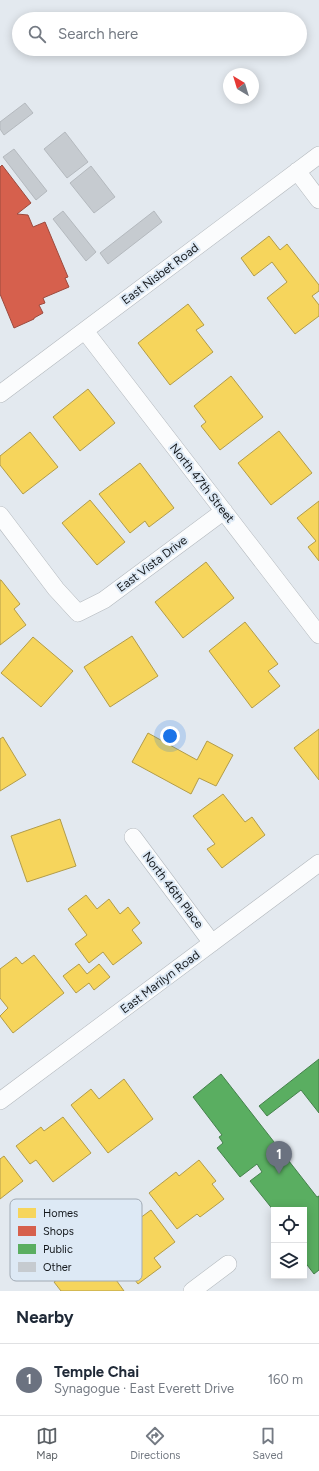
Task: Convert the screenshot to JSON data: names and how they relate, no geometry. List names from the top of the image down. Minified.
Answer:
{"streets":{"street":["East Nisbet Road","North 47th Street","East Vista Drive","North 46th Place","East Marilyn Road"]},"crossings":[["East Nisbet Road","North 47th Street"],["North 47th Street","East Vista Drive"],["North 46th Place","East Marilyn Road"]],"legend":["Homes","Shops","Public","Other"],"north":"top left","page":{"search":"Search here","pins":"1","heading":"Nearby","list":[{"mark":"1","name":"Temple Chai","note":"Synagogue · East Everett Drive","value":"160 m"}],"nav":["Map","Directions","Saved"]}}
